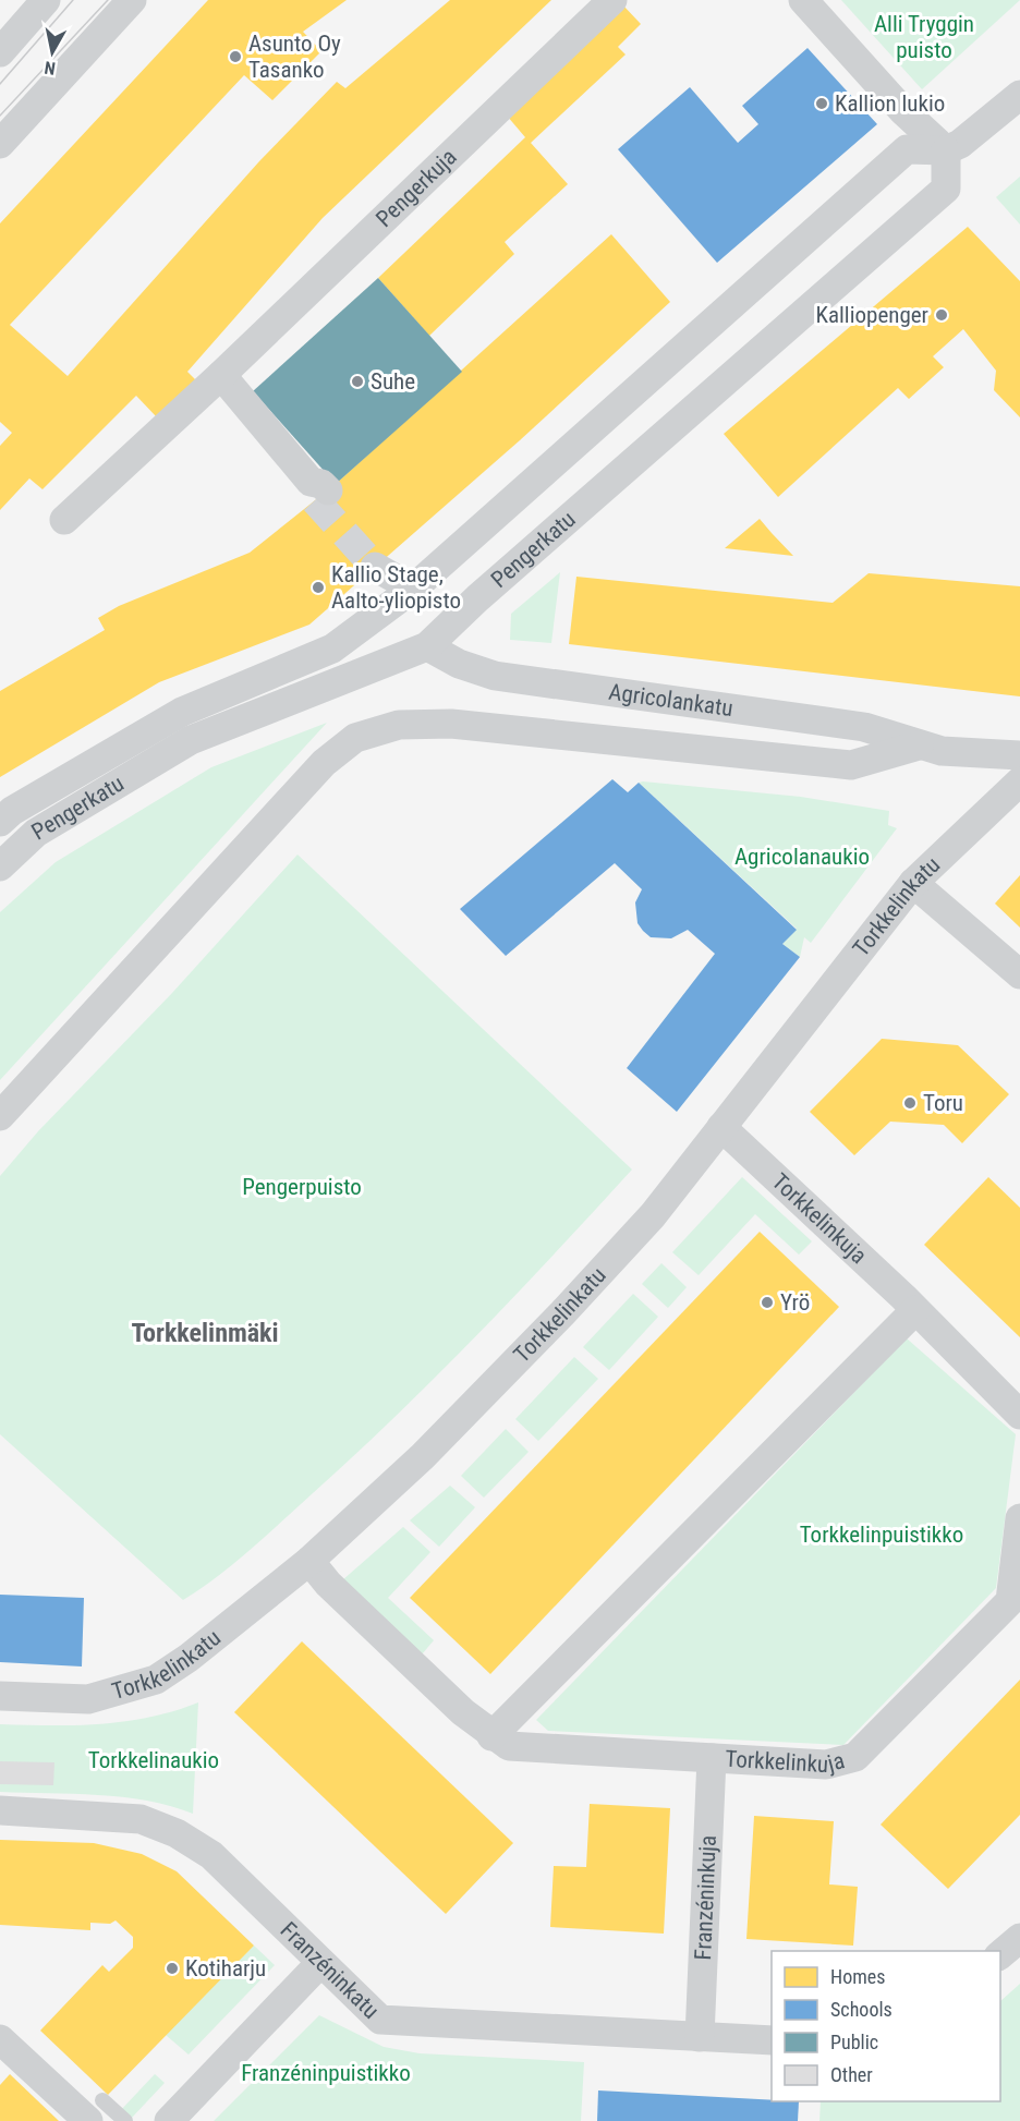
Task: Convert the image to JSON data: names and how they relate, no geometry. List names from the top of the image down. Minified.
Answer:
{"streets":{"street":["Pengerkuja","Pengerkatu","Agricolankatu","Torkkelinkatu","Torkkelinkuja","Franzéninkuja","Franzéninkatu"]},"crossings":[["Pengerkatu","Agricolankatu"],["Torkkelinkatu","Torkkelinkuja"],["Torkkelinkuja","Franzéninkuja"],["Franzéninkuja","Franzéninkatu"]],"districts":["Torkkelinmäki"],"parks":["Alli Tryggin puisto","Agricolanaukio","Pengerpuisto","Torkkelinpuistikko","Torkkelinaukio","Franzéninpuistikko"],"places":["Asunto Oy Tasanko","Kallion lukio","Kalliopenger","Suhe","Kallio Stage, Aalto-yliopisto","Toru","Yrö","Kotiharju"],"legend":["Homes","Schools","Public","Other"],"north":"bottom"}
